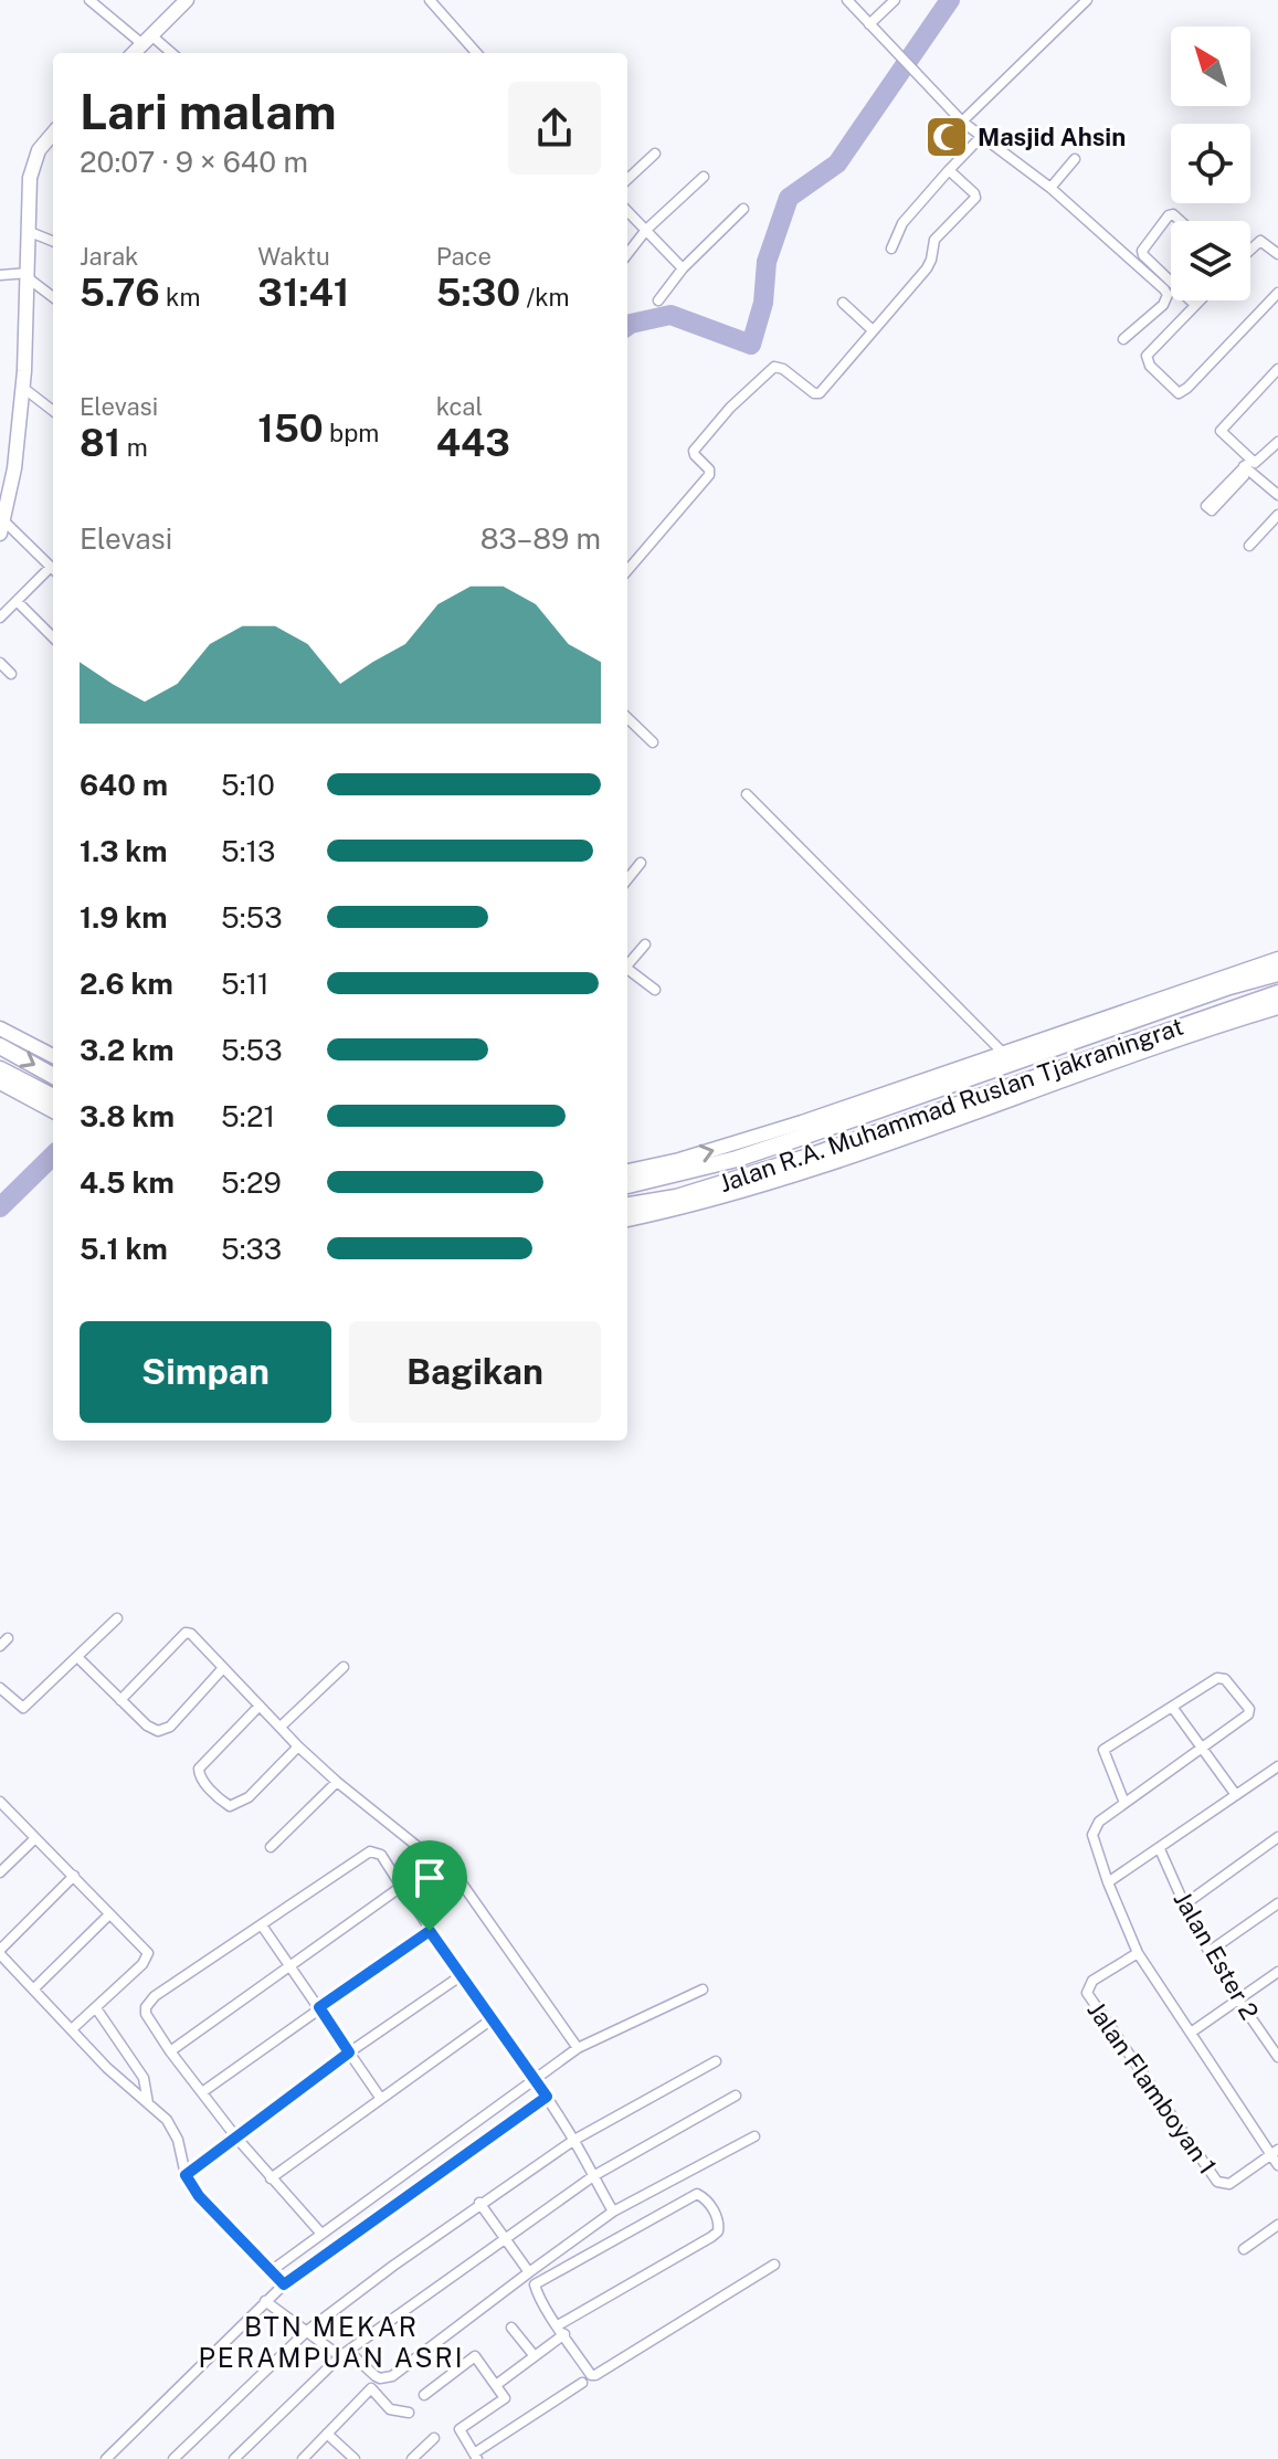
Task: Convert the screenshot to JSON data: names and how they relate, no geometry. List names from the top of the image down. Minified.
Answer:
{"streets":{"highway":["Jalan R.A. Muhammad Ruslan Tjakraningrat"],"street":["Jalan Ester 2","Jalan Flamboyan 1"]},"districts":["BTN MEKAR PERAMPUAN ASRI"],"places":{"mosque":["Masjid Ahsin"]},"north":"top left","page":{"heading":["Lari malam","20:07 · 9 × 640 m"],"stats":[["Jarak","5.76 km"],["Waktu","31:41"],["Pace","5:30 /km"],["Elevasi","81 m"],["150 bpm"],["kcal","443"]],"chart":["Elevasi","83–89 m"],"list":[{"name":"640 m","note":"5:10"},{"name":"1.3 km","note":"5:13"},{"name":"1.9 km","note":"5:53"},{"name":"2.6 km","note":"5:11"},{"name":"3.2 km","note":"5:53"},{"name":"3.8 km","note":"5:21"},{"name":"4.5 km","note":"5:29"},{"name":"5.1 km","note":"5:33"}],"buttons":["Simpan","Bagikan"]}}
